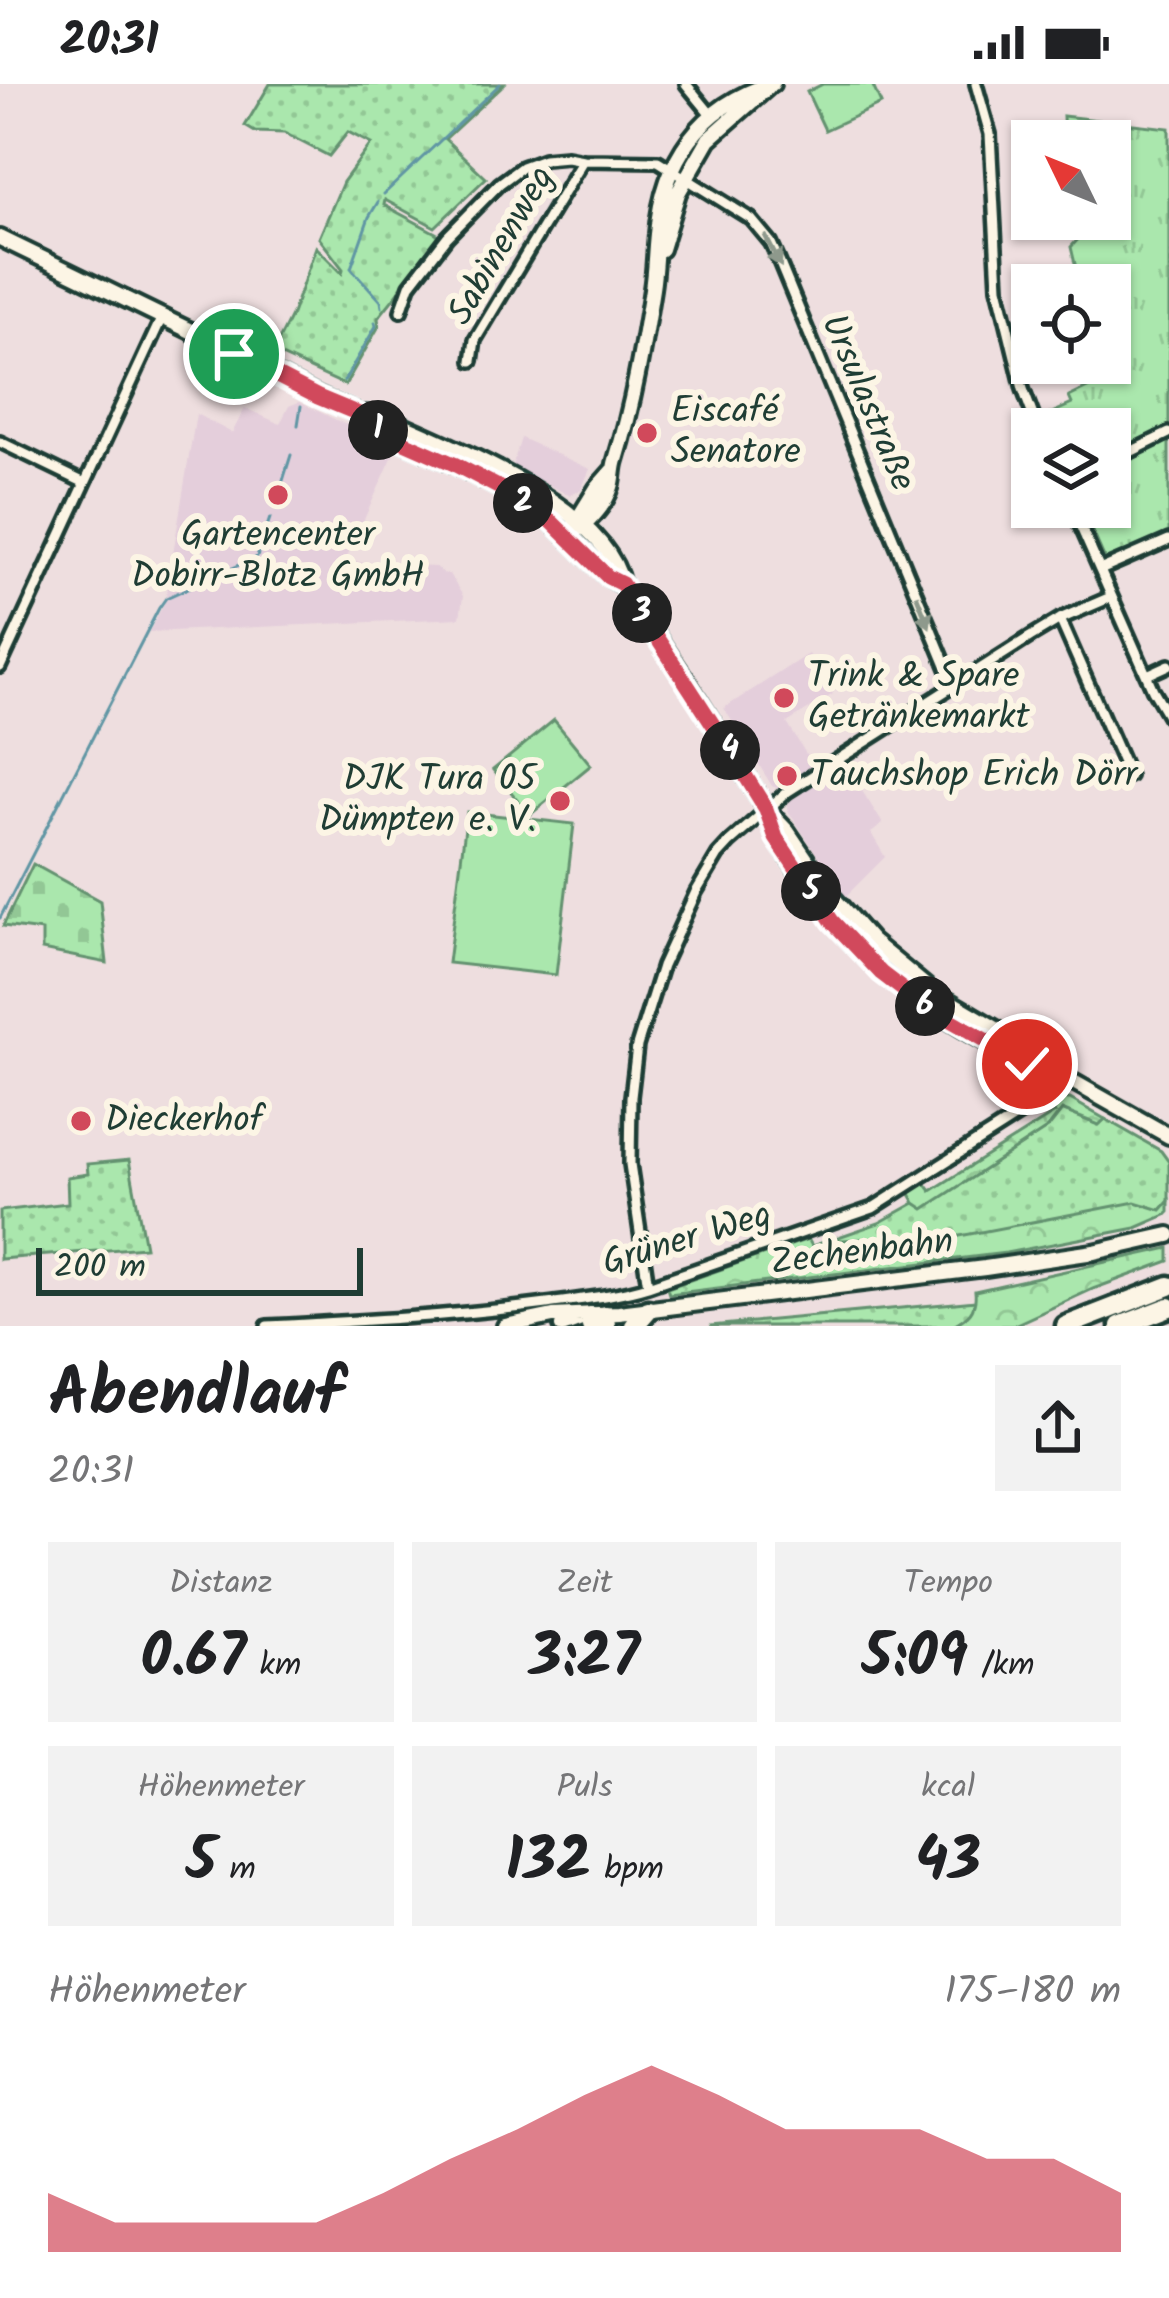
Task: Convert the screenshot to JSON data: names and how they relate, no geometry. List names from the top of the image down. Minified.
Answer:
{"streets":{"main road":["Zechenbahn"],"street":["Sabinenweg","Ursulastraße","Grüner Weg"]},"one_way":["Ursulastraße"],"places":["Eiscafé Senatore","Gartencenter Dobirr-Blotz GmbH","Trink & Spare Getränkemarkt","Tauchshop Erich Dörr","DJK Tura 05 Dümpten e. V.","Dieckerhof"],"scale_bar":"200 m","north":"top left","page":{"status":"20:31","pins":["1","2","3","4","5","6"],"scale":"200 m","heading":["Abendlauf","20:31"],"stats":[["Distanz","0.67 km"],["Zeit","3:27"],["Tempo","5:09 /km"],["Höhenmeter","5 m"],["Puls","132 bpm"],["kcal","43"]],"chart":["Höhenmeter","175–180 m"]}}
